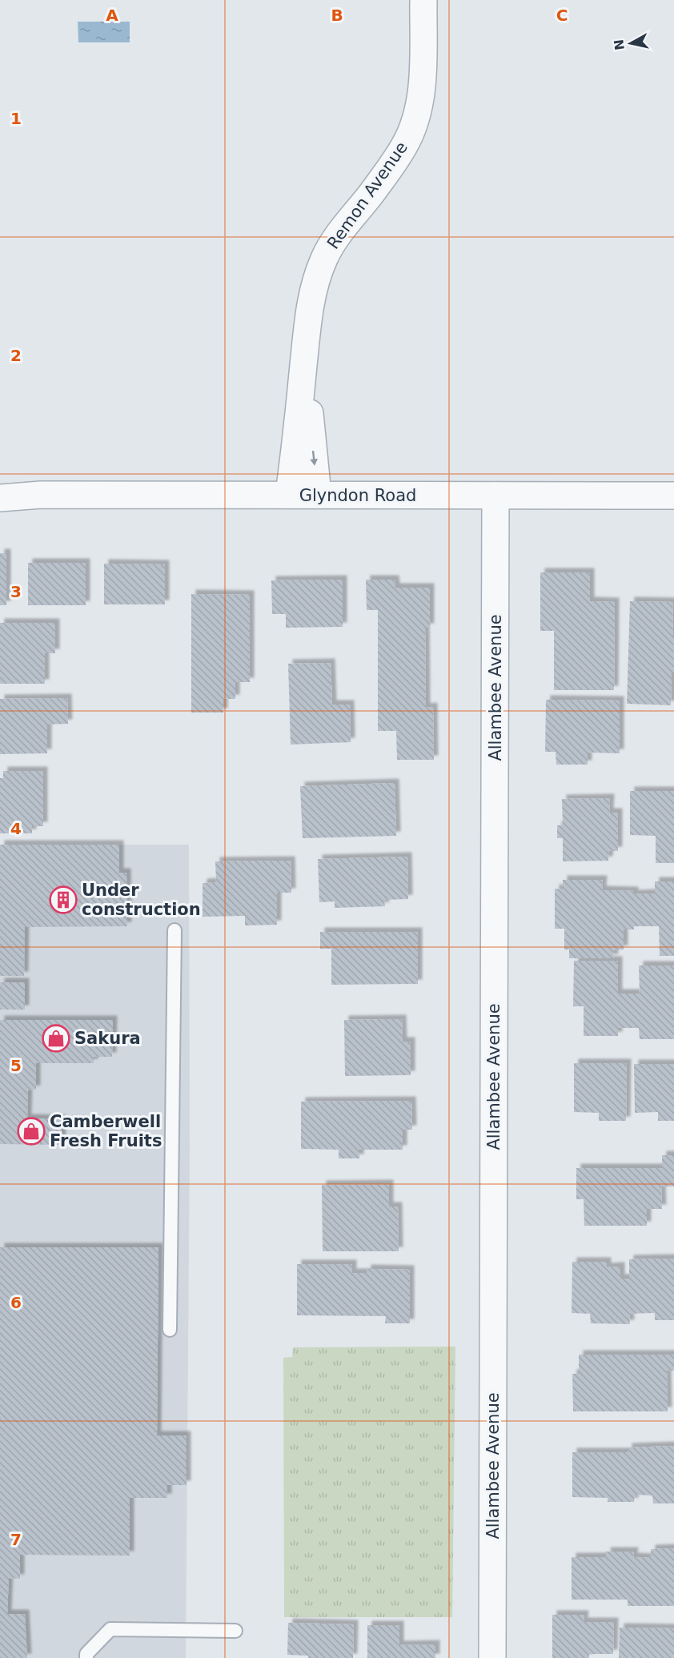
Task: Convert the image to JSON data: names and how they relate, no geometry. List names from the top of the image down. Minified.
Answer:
{"streets":{"street":["Remon Avenue","Glyndon Road","Allambee Avenue"]},"crossings":[["Remon Avenue","Glyndon Road"],["Glyndon Road","Allambee Avenue"]],"places":{"building":["Under construction"],"shop":["Sakura","Camberwell Fresh Fruits"]},"north":"left","grid":{"columns":["A","B","C"],"rows":["1","2","3","4","5","6","7"]}}
